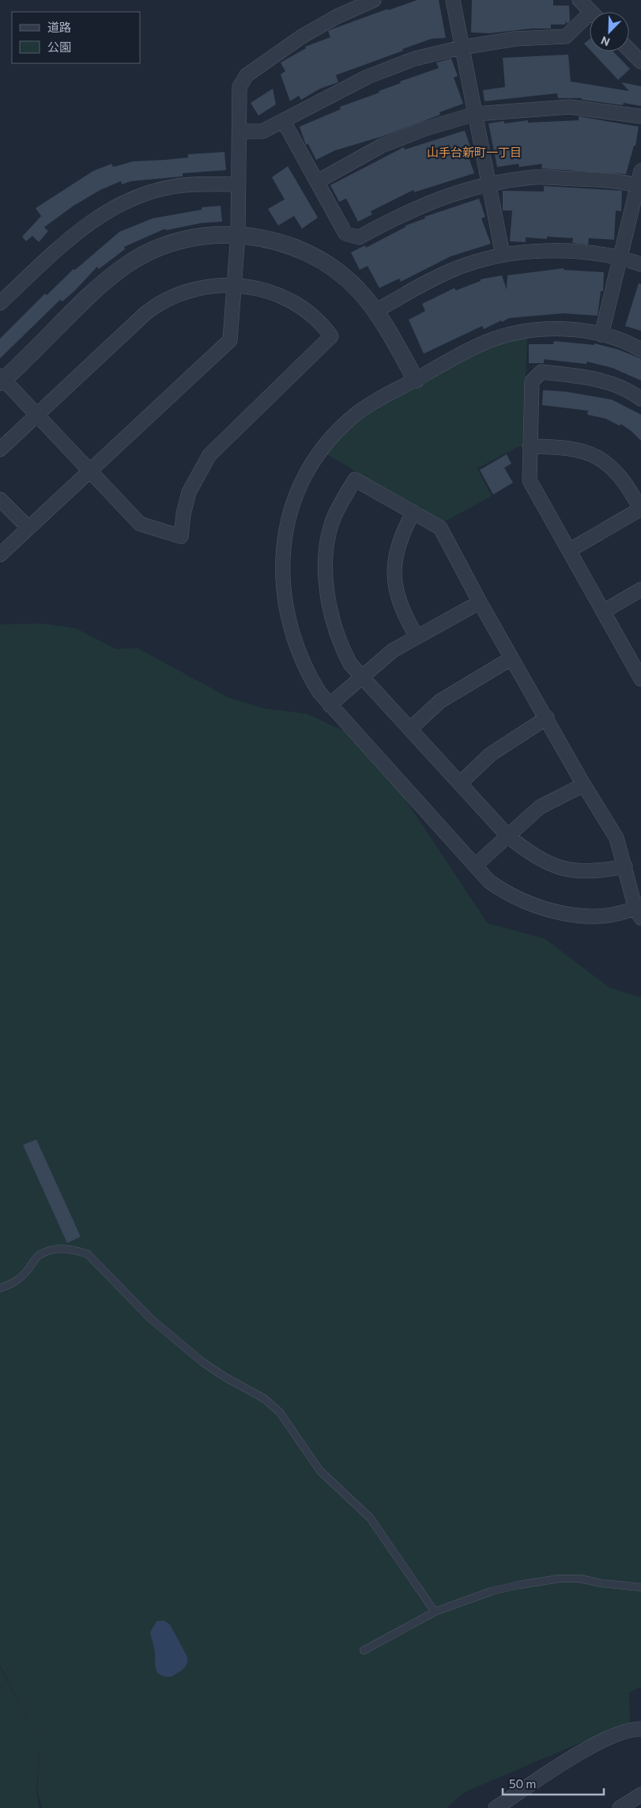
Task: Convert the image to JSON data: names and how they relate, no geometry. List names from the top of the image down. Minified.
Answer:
{"districts":["山手台新町一丁目"],"legend":["道路","公園"],"scale_bar":"50 m","north":"bottom left"}
